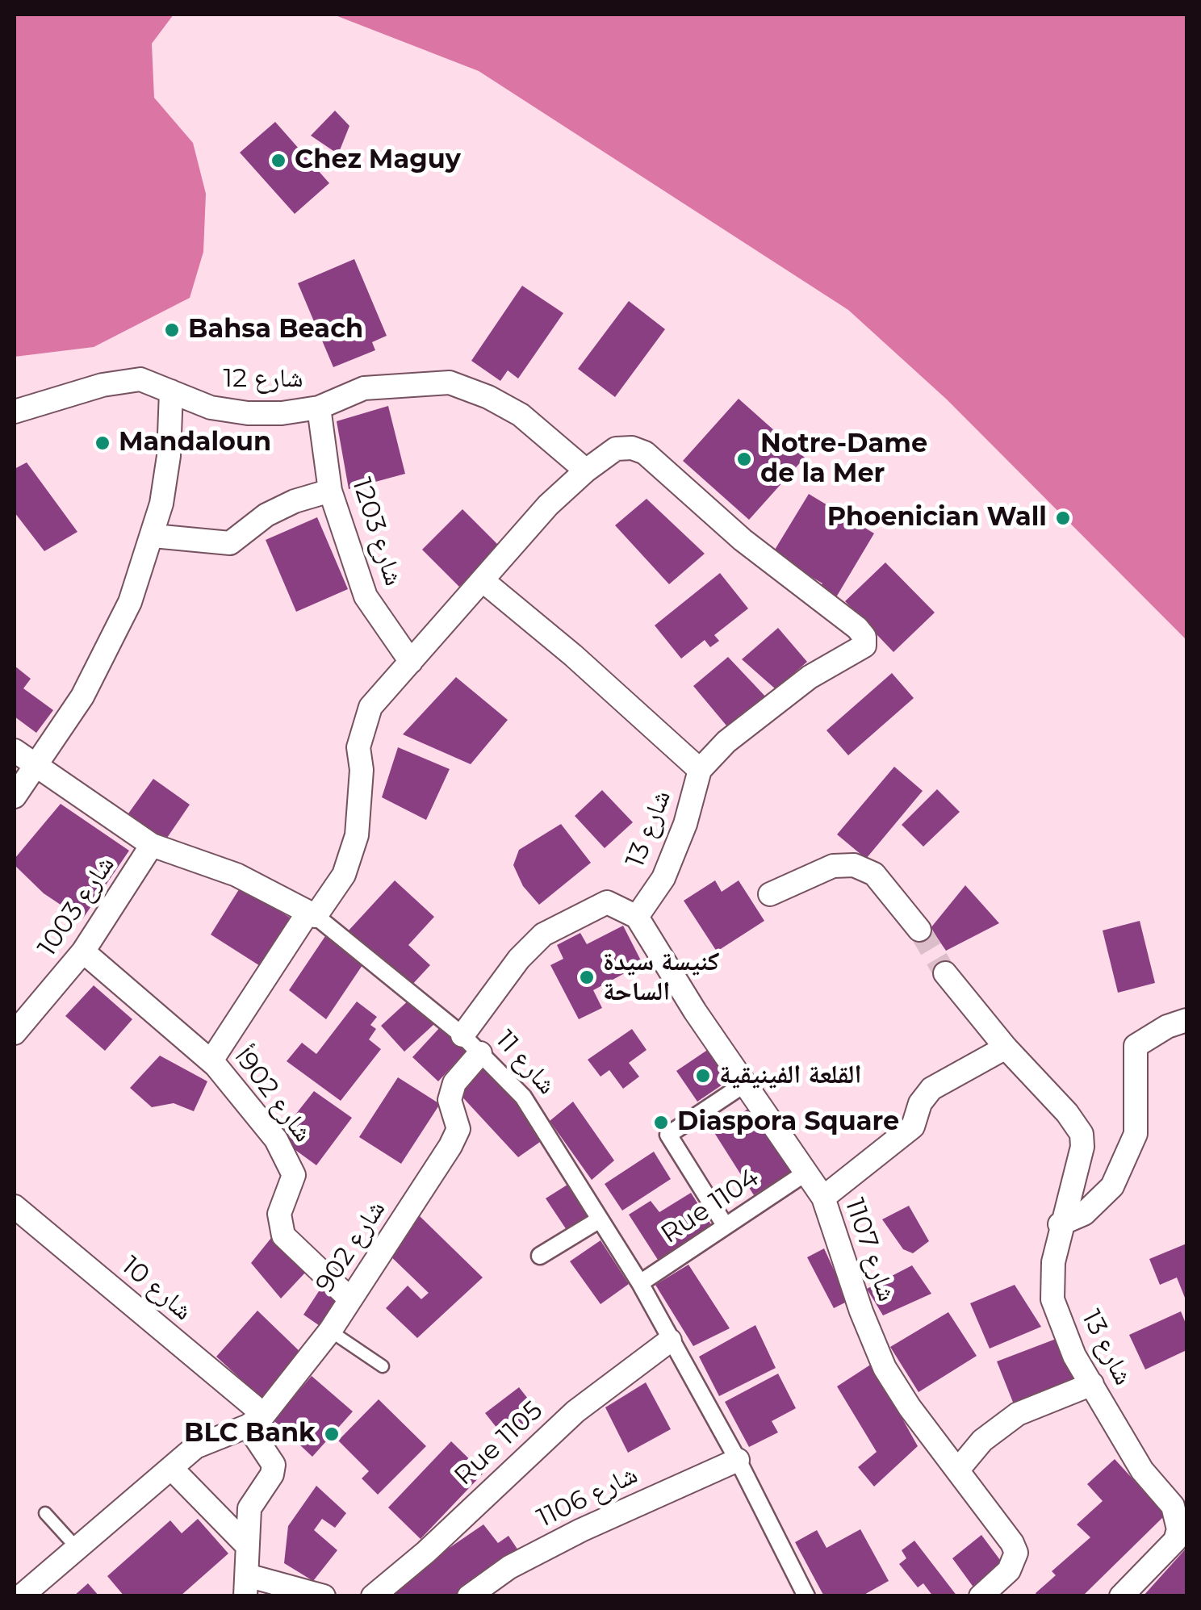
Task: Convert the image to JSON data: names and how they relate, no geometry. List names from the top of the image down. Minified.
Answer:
{"streets":{"street":["شارع 12","شارع 1203","شارع 13","شارع 1003","شارع 11","شارع 902أ","Rue 1104","شارع 902","شارع 1107","شارع 10","Rue 1105","شارع 1106"]},"crossings":[["شارع 12","شارع 1203"],["شارع 12","شارع 13"],["شارع 13","شارع 1107"],["شارع 1003","شارع 11"],["شارع 1003","شارع 902أ"],["شارع 11","Rue 1104"],["شارع 11","شارع 902"],["شارع 11","Rue 1105"],["شارع 11","شارع 1106"],["شارع 902أ","شارع 902"],["Rue 1104","شارع 1107"],["شارع 902","شارع 10"]],"places":["Chez Maguy","Bahsa Beach","Mandaloun","Notre-Dame de la Mer","Phoenician Wall","كنيسة سيدة الساحة","القلعة الفينيقية","Diaspora Square","BLC Bank"]}
